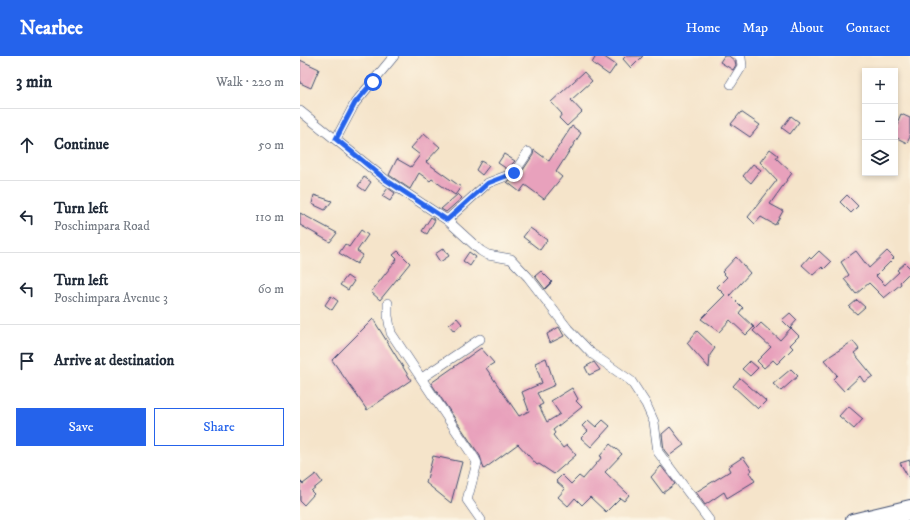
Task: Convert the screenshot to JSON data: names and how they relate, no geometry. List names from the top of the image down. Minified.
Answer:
{"page":{"header":"Nearbee","nav":["Home","Map","About","Contact"],"heading":["3 min","Walk · 220 m"],"map_buttons":["+","−"],"list":[["Continue","50 m"],["Turn left","Poschimpara Road","110 m"],["Turn left","Poschimpara Avenue 3","60 m"],"Arrive at destination"],"buttons":["Save","Share"]}}
